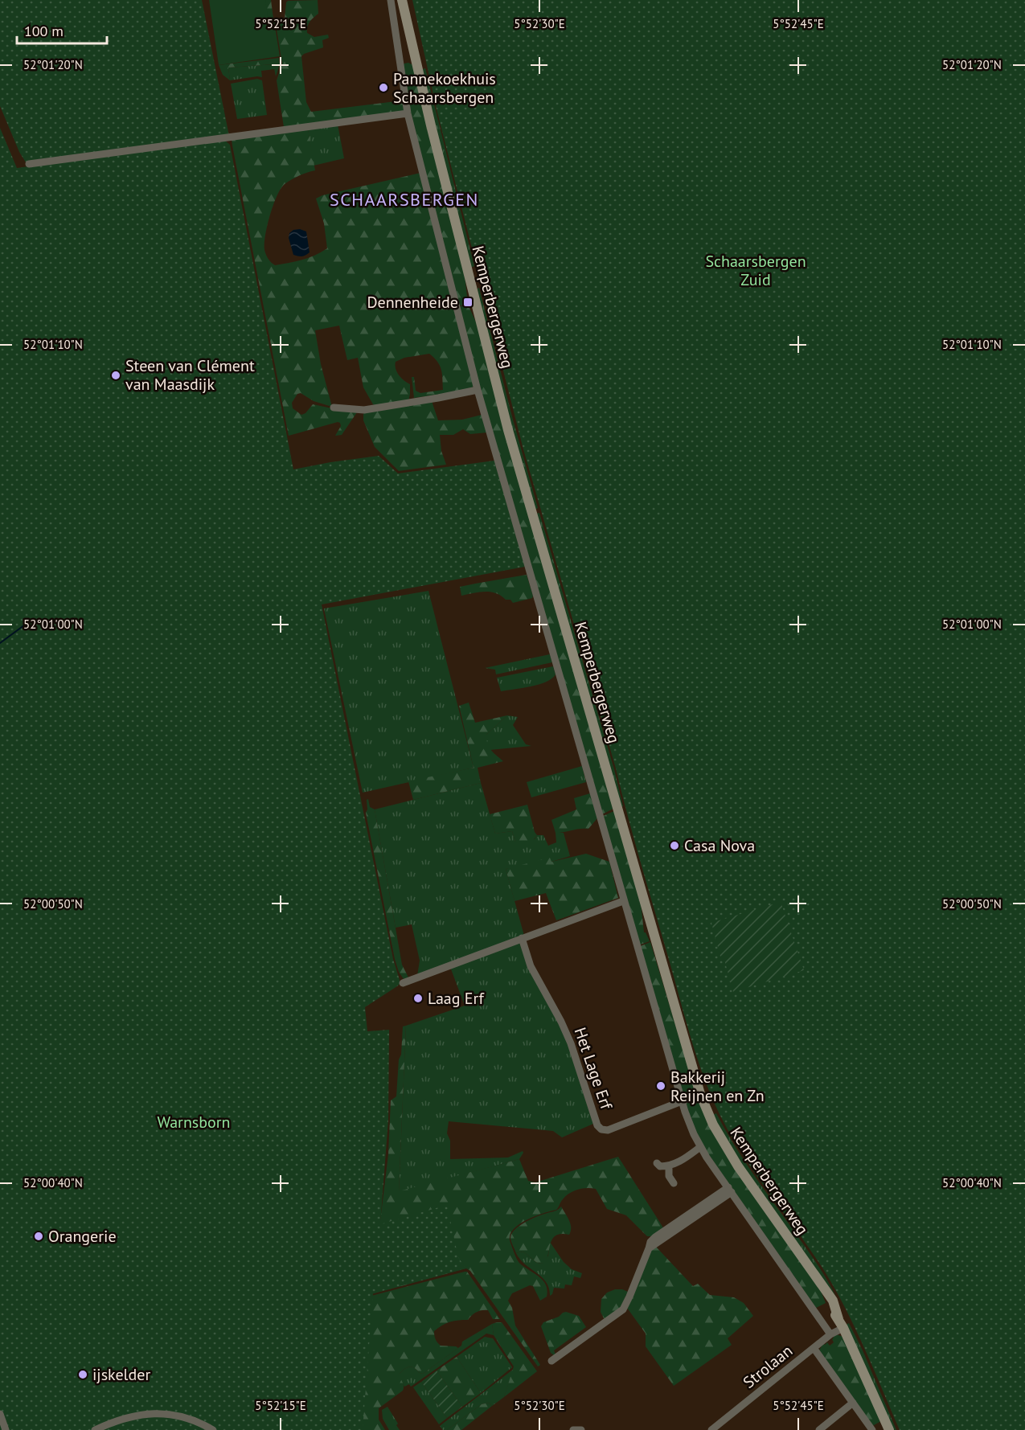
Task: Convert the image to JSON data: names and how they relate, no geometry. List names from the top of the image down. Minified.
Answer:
{"streets":{"main road":["Kemperbergerweg"],"street":["Het Lage Erf","Strolaan"]},"crossings":[["Kemperbergerweg","Strolaan"]],"districts":["SCHAARSBERGEN"],"parks":["Schaarsbergen Zuid","Warnsborn"],"places":{"other":["Pannekoekhuis Schaarsbergen","Steen van Clément van Maasdijk","Casa Nova","Laag Erf","Bakkerij Reijnen en Zn","Orangerie","ijskelder"],"transit":["Dennenheide"]},"scale_bar":"100 m","coordinates":["5°52'15\"E","5°52'30\"E","5°52'45\"E","52°01'20\"N","52°01'10\"N","52°01'00\"N","52°00'50\"N","52°00'40\"N"]}
